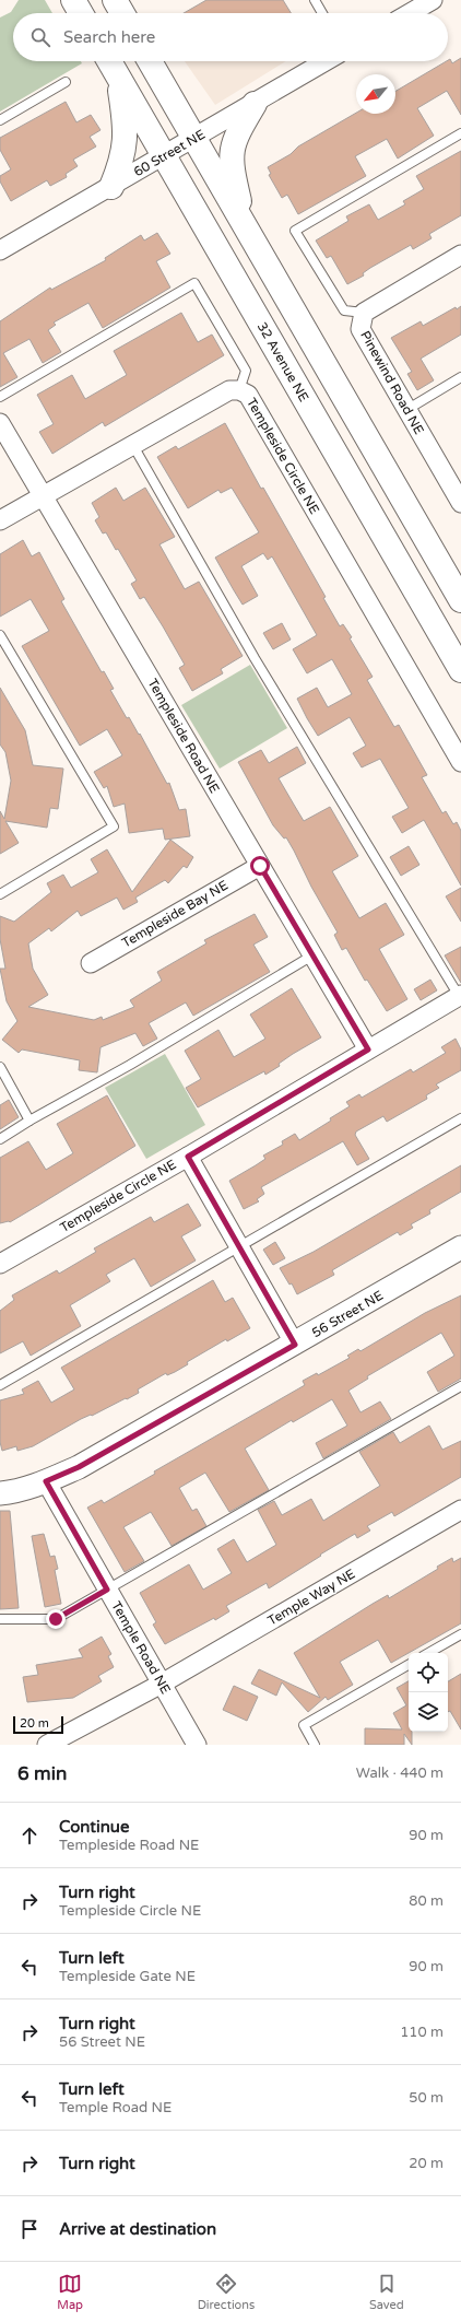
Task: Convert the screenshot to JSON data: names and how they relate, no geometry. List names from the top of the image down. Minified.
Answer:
{"streets":{"main road":["32 Avenue NE"],"street":["60 Street NE","Pinewind Road NE","Templeside Circle NE","Templeside Road NE","Templeside Bay NE","56 Street NE","Temple Way NE","Temple Road NE"]},"crossings":[["60 Street NE","32 Avenue NE"],["Templeside Circle NE","Templeside Road NE"],["Templeside Road NE","Templeside Bay NE"],["56 Street NE","Temple Road NE"],["Temple Way NE","Temple Road NE"]],"scale_bar":"20 m","north":"bottom left","page":{"search":"Search here","scale":"20 m","heading":["6 min","Walk · 440 m"],"list":[["Continue","Templeside Road NE","90 m"],["Turn right","Templeside Circle NE","80 m"],["Turn left","Templeside Gate NE","90 m"],["Turn right","56 Street NE","110 m"],["Turn left","Temple Road NE","50 m"],["Turn right","20 m"],"Arrive at destination"],"nav":["Map","Directions","Saved"]}}
